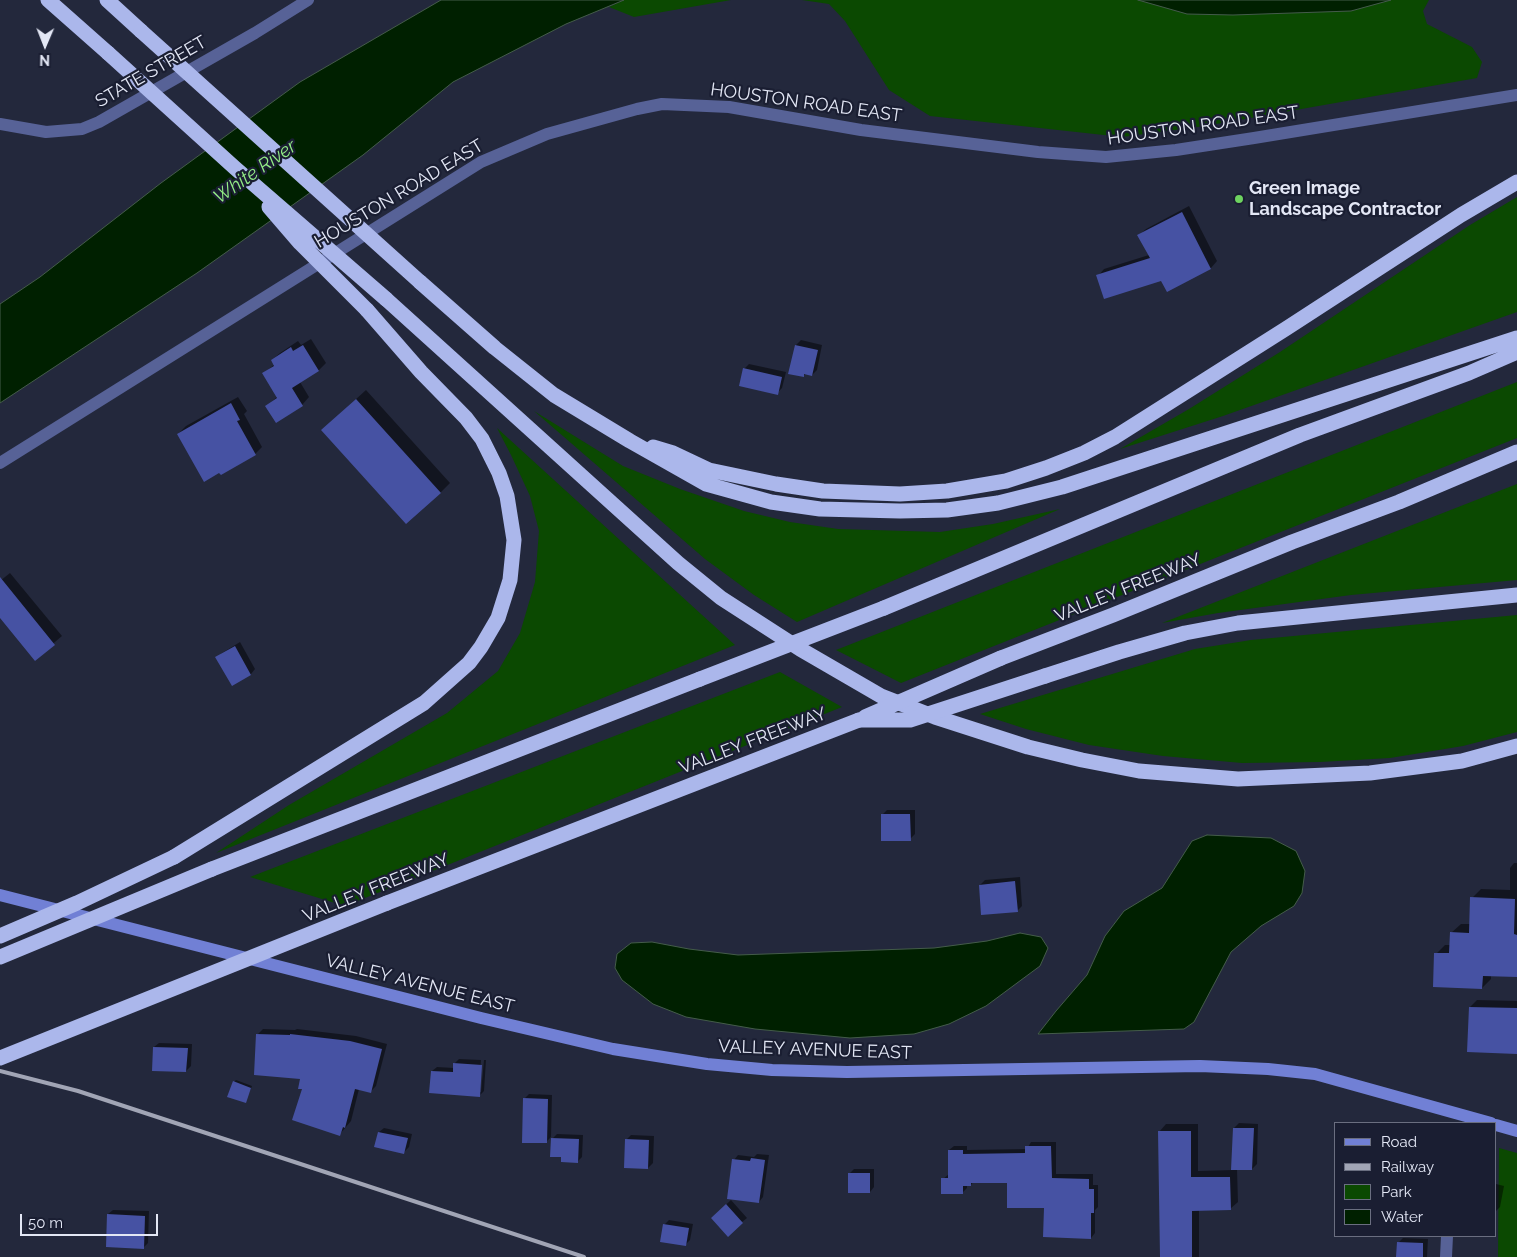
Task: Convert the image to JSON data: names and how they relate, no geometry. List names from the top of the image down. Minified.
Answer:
{"streets":{"highway":["VALLEY FREEWAY"],"main road":["VALLEY AVENUE EAST"],"street":["STATE STREET","HOUSTON ROAD EAST"]},"water":["White River"],"places":["Green Image Landscape Contractor"],"legend":["Road","Railway","Park","Water"],"scale_bar":"50 m","north":"bottom"}
